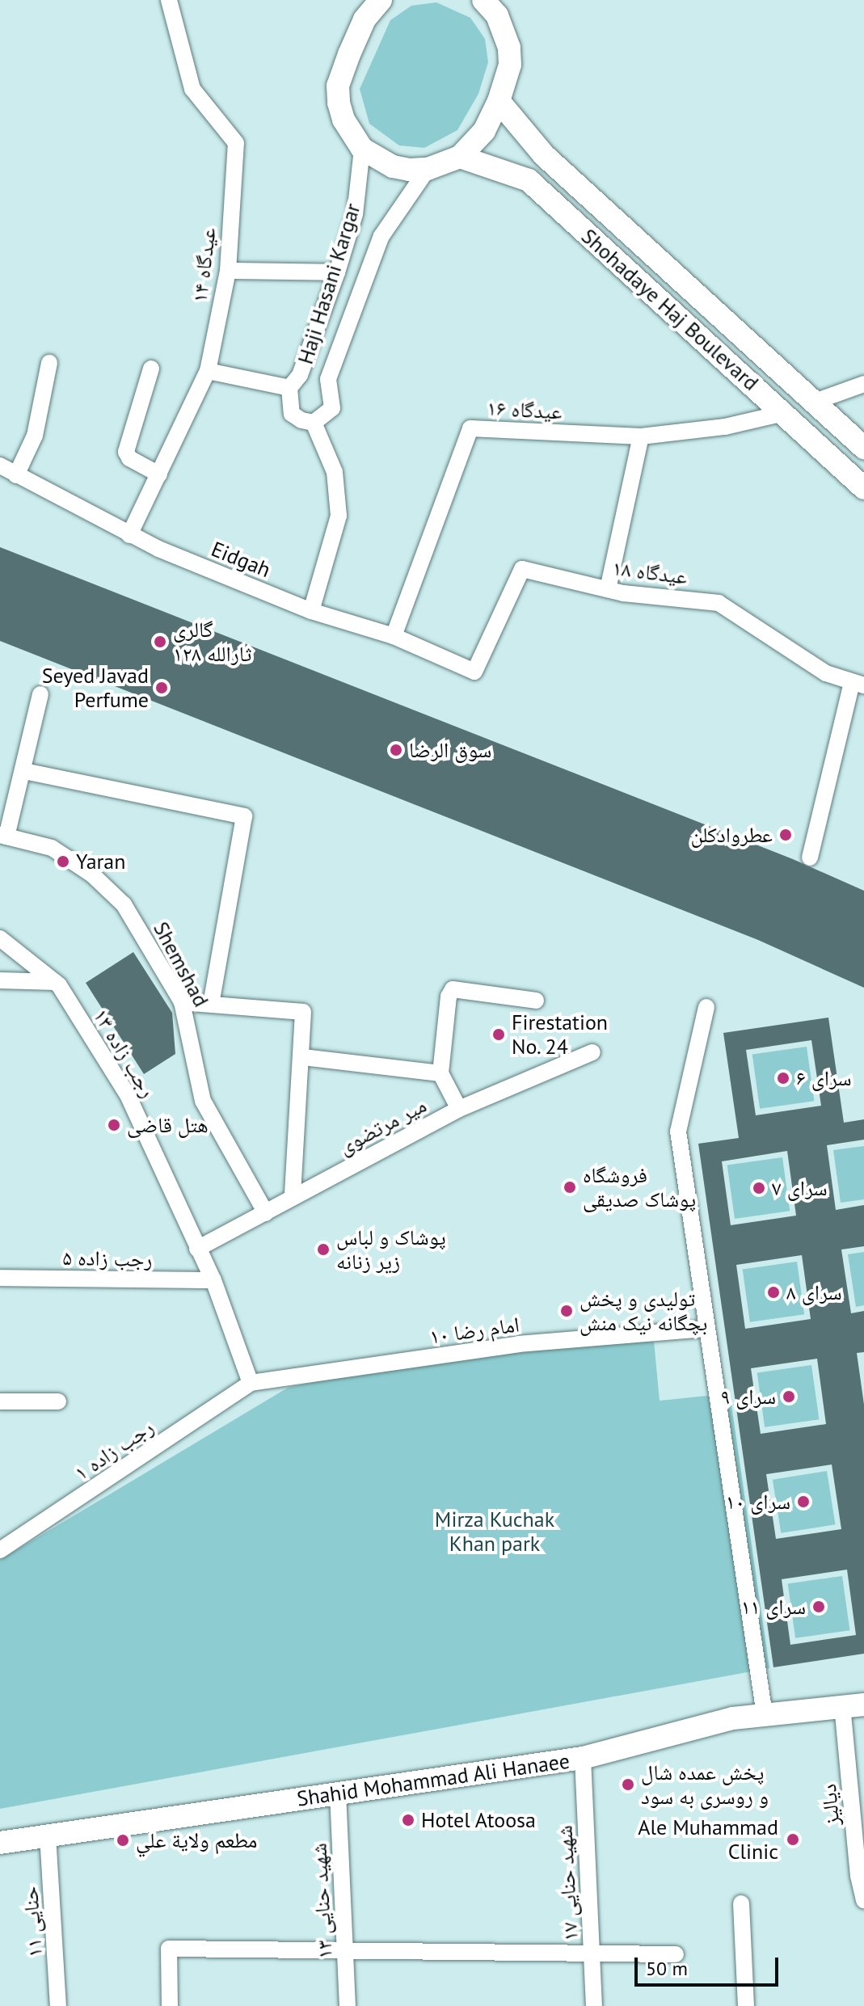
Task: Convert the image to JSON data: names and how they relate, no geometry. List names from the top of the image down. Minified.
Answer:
{"streets":{"street":["عیدگاه ۱۴","Haji Hasani Kargar","Shohadaye Haj Boulevard","عیدگاه ۱۶","Eidgah","عیدگاه ۱۸","Shemshad","رجب زاده ۱۳","میر مرتضوی","رجب زاده ۵","امام رضا ۱۰","رجب زاده ۱","Shahid Mohammad Ali Hanaee","دیالیز","شهید حنایی ۱۷","شهید حنایی ۱۳","حنایی ۱۱"]},"crossings":[["عیدگاه ۱۴","Eidgah"],["Shohadaye Haj Boulevard","عیدگاه ۱۶"],["عیدگاه ۱۶","Eidgah"],["Eidgah","عیدگاه ۱۸"],["Shemshad","میر مرتضوی"],["رجب زاده ۱۳","میر مرتضوی"],["رجب زاده ۱۳","رجب زاده ۵"],["رجب زاده ۱۳","امام رضا ۱۰"],["رجب زاده ۱۳","رجب زاده ۱"],["امام رضا ۱۰","رجب زاده ۱"],["Shahid Mohammad Ali Hanaee","دیالیز"],["Shahid Mohammad Ali Hanaee","شهید حنایی ۱۷"],["Shahid Mohammad Ali Hanaee","شهید حنایی ۱۳"],["Shahid Mohammad Ali Hanaee","حنایی ۱۱"]],"parks":["Mirza Kuchak Khan park"],"places":["گالری ثارالله ۱۲۸","Seyed Javad Perfume","سوق الرضا","عطروادکلن","Yaran","Firestation No. 24","سرای ۶","هتل قاضی","فروشگاه پوشاک صدیقی","سرای ۷","پوشاک و لباس زیر زنانه","سرای ۸","تولیدی و پخش بچگانه نیک منش","سرای ۹","سرای ۱۰","سرای ۱۱","پخش عمده شال و روسری به سود","Hotel Atoosa","Ale Muhammad Clinic","مطعم ولاية علي"],"scale_bar":"50 m"}
